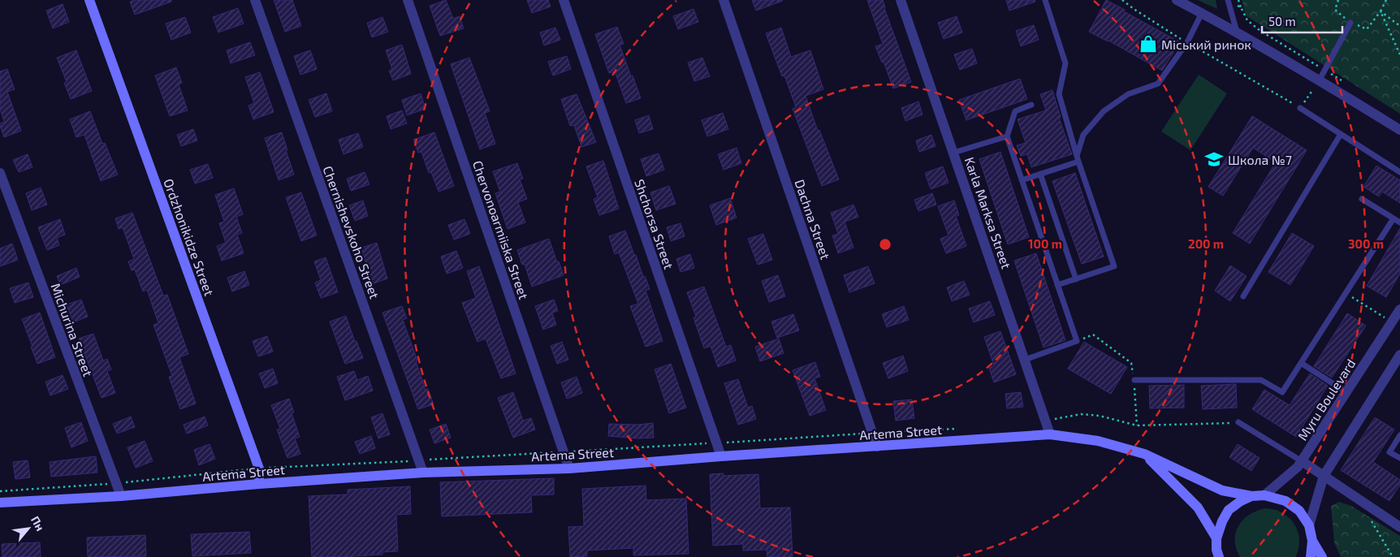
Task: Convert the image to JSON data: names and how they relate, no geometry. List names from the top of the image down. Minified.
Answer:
{"streets":{"main road":["Ordzhonikidze Street","Artema Street"],"street":["Karla Marksa Street","Dachna Street","Shchorsa Street","Chervonoarmiiska Street","Chernishevskoho Street","Michurina Street","Myru Boulevard"]},"crossings":[["Karla Marksa Street","Artema Street"],["Dachna Street","Artema Street"],["Shchorsa Street","Artema Street"],["Chervonoarmiiska Street","Artema Street"],["Chernishevskoho Street","Artema Street"],["Ordzhonikidze Street","Artema Street"],["Michurina Street","Artema Street"]],"places":{"shop":["Міський ринок"],"school or university":["Школа №7"]},"scale_bar":"50 m","north":"top right","rings":["100 m","200 m","300 m"]}
